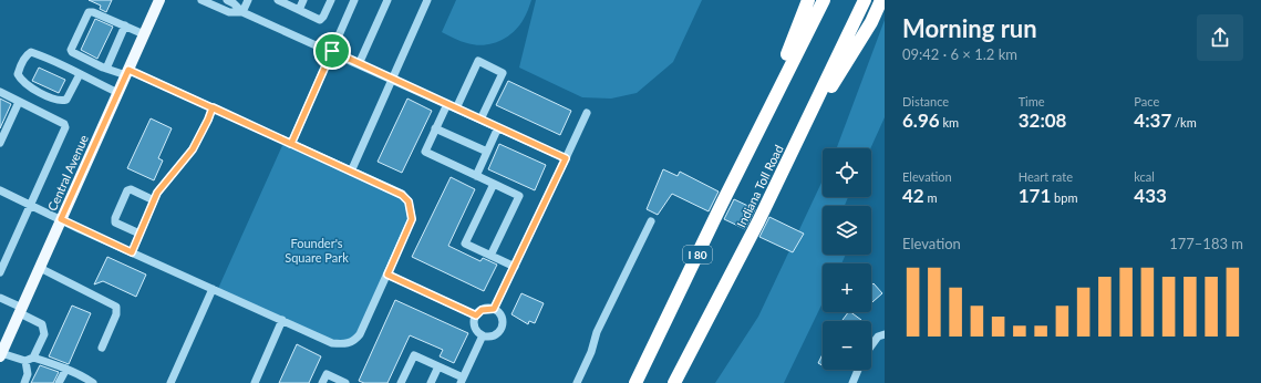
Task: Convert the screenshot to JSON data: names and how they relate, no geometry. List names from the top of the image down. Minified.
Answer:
{"streets":{"highway":["Indiana Toll Road","I 80"],"main road":["Central Avenue"]},"parks":["Founder's Square Park"],"page":{"heading":["Morning run","09:42 · 6 × 1.2 km"],"stats":[["Distance","6.96 km"],["Time","32:08"],["Pace","4:37 /km"],["Elevation","42 m"],["Heart rate","171 bpm"],["kcal","433"]],"map_buttons":["+","−"],"chart":["Elevation","177–183 m"]}}
